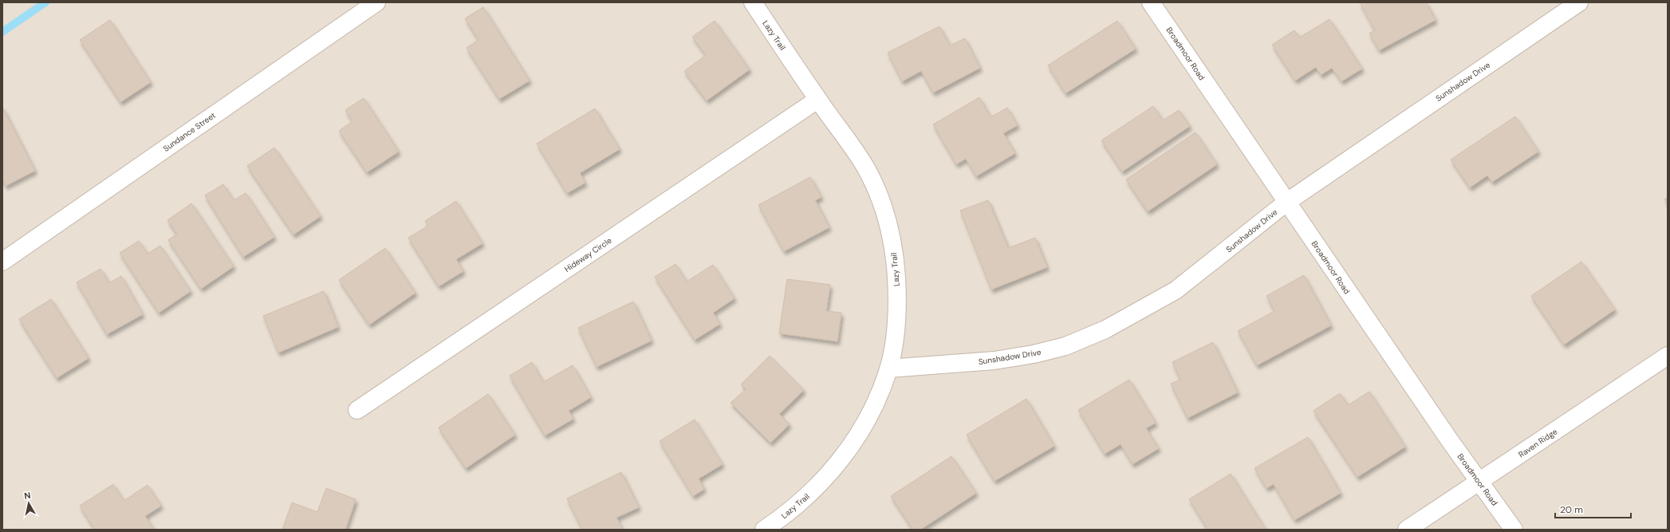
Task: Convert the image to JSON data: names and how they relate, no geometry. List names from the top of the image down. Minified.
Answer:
{"streets":{"street":["Lazy Trail","Broadmoor Road","Sunshadow Drive","Sundance Street","Hideway Circle","Raven Ridge"]},"crossings":[["Lazy Trail","Sunshadow Drive"],["Lazy Trail","Hideway Circle"],["Broadmoor Road","Sunshadow Drive"],["Broadmoor Road","Raven Ridge"]],"scale_bar":"20 m","north":"top"}
